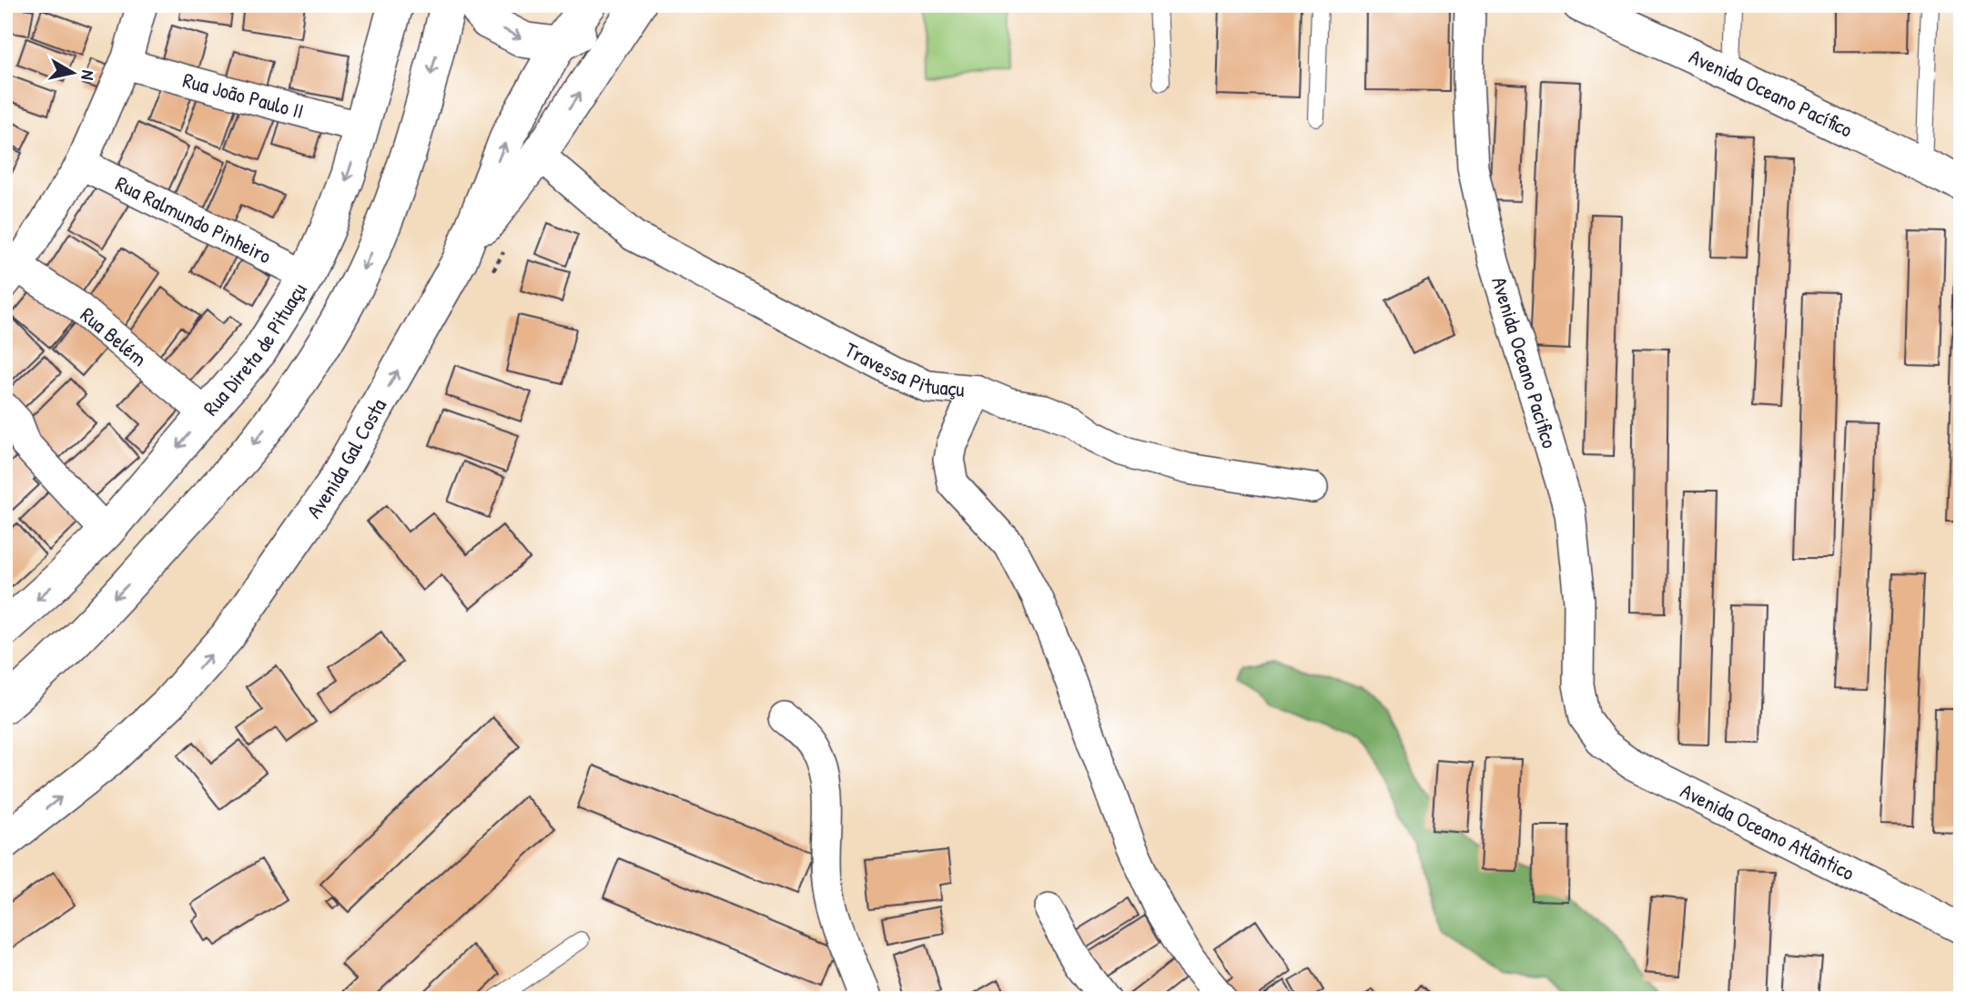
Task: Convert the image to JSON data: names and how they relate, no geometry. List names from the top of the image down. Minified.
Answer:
{"streets":{"main road":["Avenida Oceano Pacífico","Rua Direta de Pituaçu","Avenida Gal Costa"],"street":["Rua João Paulo II","Rua Ralmundo Pinheiro","Rua Belém","Avenida Oceano Pacifico","Travessa Pituaçu","Avenida Oceano Atlântico"]},"crossings":[["Rua João Paulo II","Rua Direta de Pituaçu"],["Rua Ralmundo Pinheiro","Rua Direta de Pituaçu"],["Rua Belém","Rua Direta de Pituaçu"],["Avenida Oceano Pacifico","Avenida Oceano Atlântico"]],"north":"right"}
